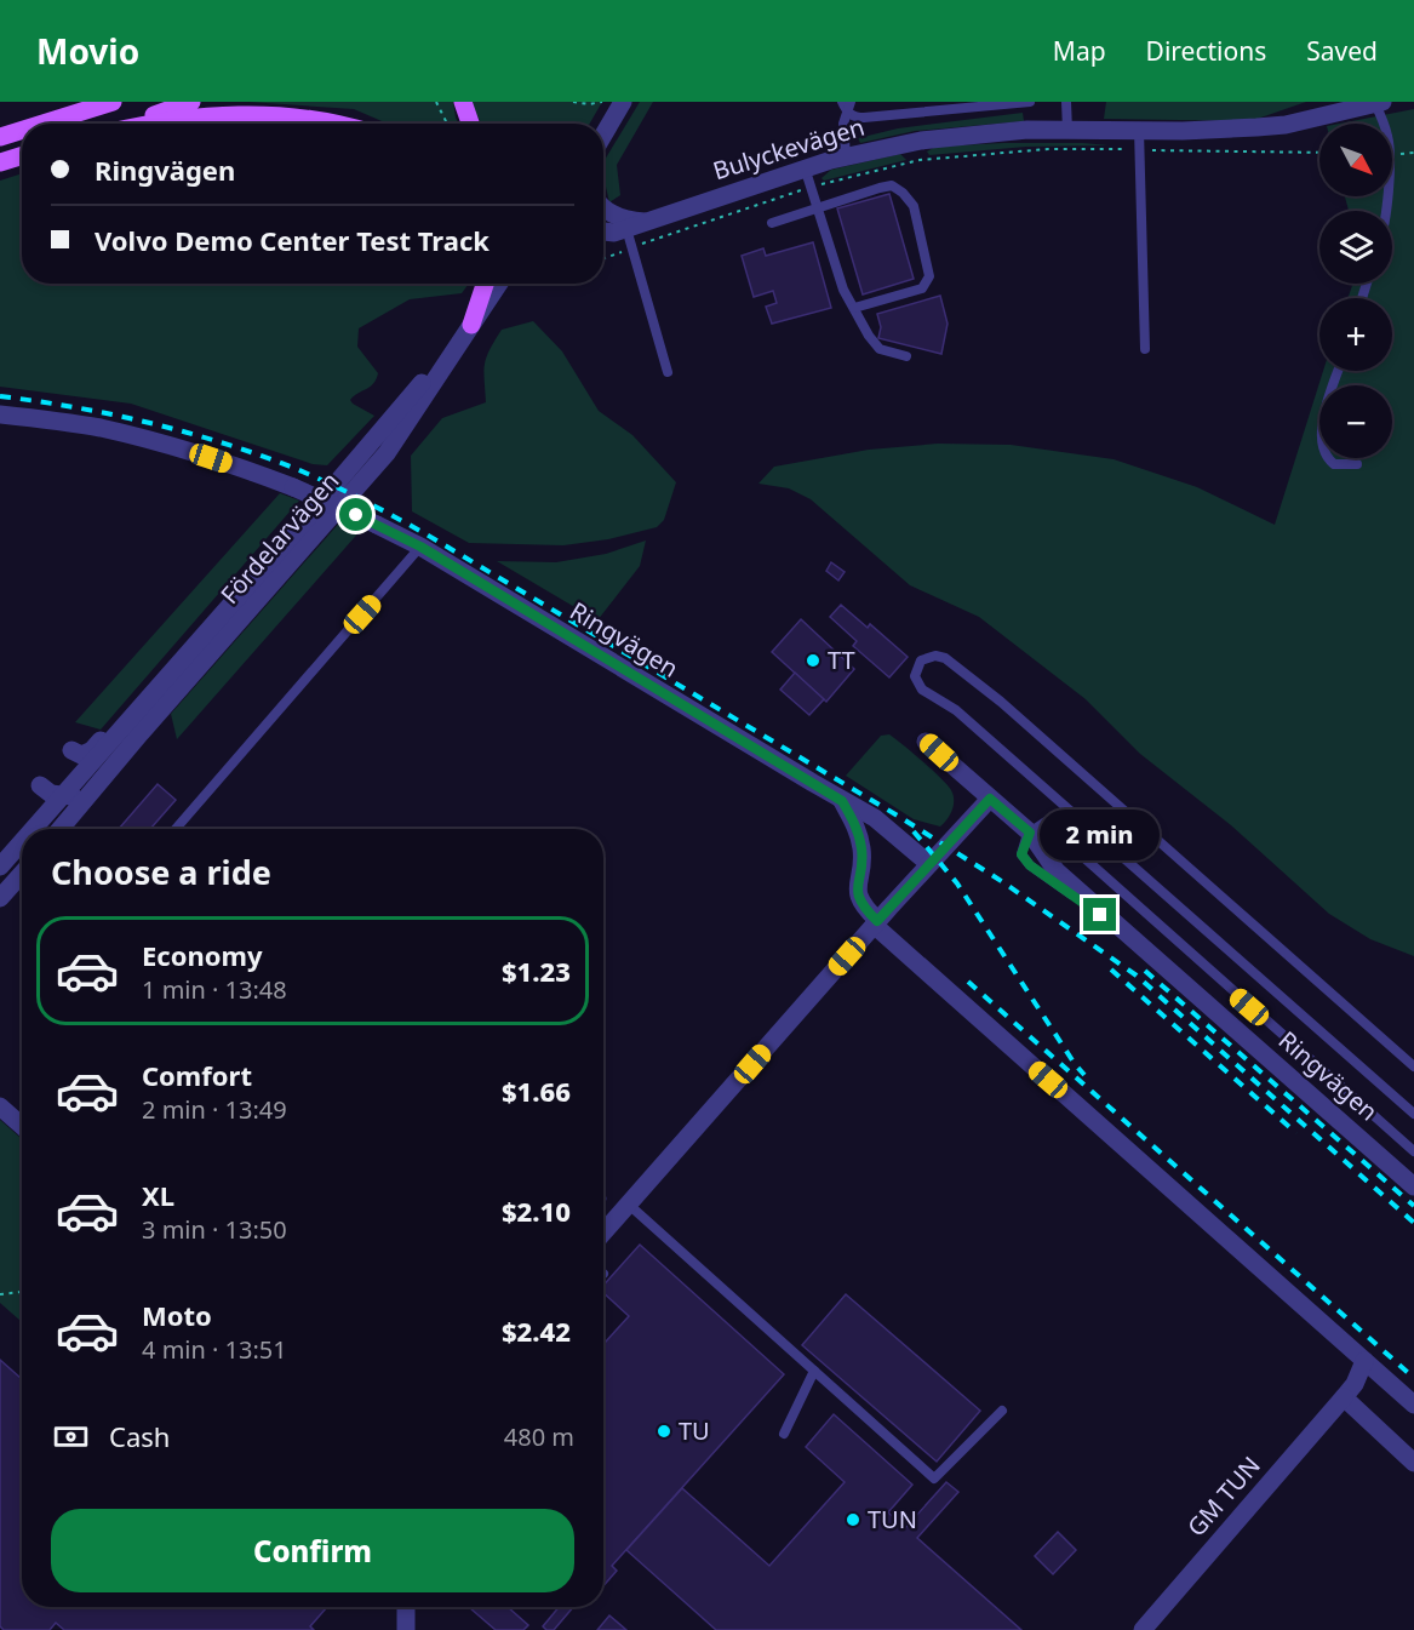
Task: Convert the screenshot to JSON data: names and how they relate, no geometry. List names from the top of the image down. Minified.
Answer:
{"streets":{"street":["Bulyckevägen","Fördelarvägen","Ringvägen","GM TUN"]},"places":["TT","TU","TUN"],"north":"bottom right","page":{"header":"Movio","nav":["Map","Directions","Saved"],"map_buttons":["+","−"],"banner":["Ringvägen","Volvo Demo Center Test Track"],"bubble":"2 min","heading":"Choose a ride","list":[{"name":"Economy","note":"1 min · 13:48","value":"$1.23"},{"name":"Comfort","note":"2 min · 13:49","value":"$1.66"},{"name":"XL","note":"3 min · 13:50","value":"$2.10"},{"name":"Moto","note":"4 min · 13:51","value":"$2.42"}],"pay":["Cash","480 m"],"buttons":"Confirm"}}
